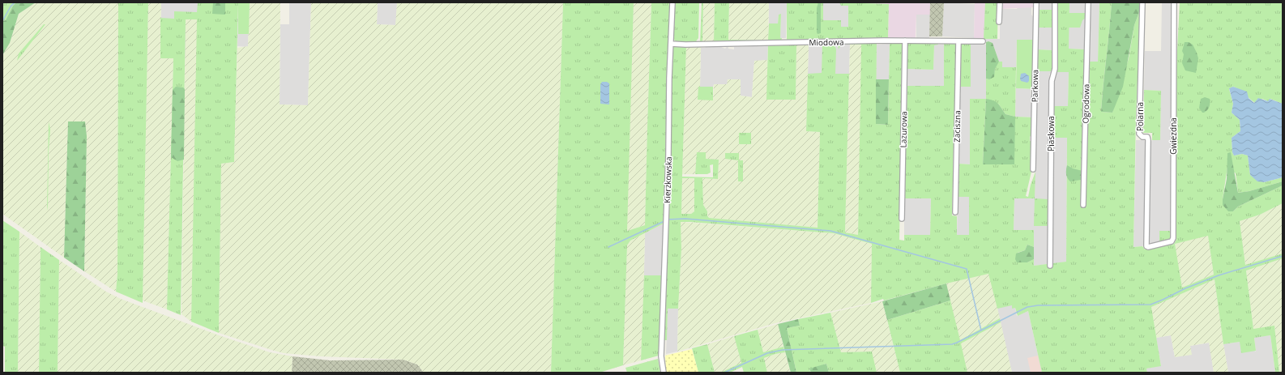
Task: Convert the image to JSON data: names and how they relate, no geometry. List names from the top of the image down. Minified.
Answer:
{"streets":{"street":["Miodowa","Parkowa","Ogrodowa","Polarna","Zaciszna","Lazurowa","Piaskowa","Gwiezdna","Kierzkowska"]},"crossings":[["Miodowa","Zaciszna"],["Miodowa","Lazurowa"],["Miodowa","Kierzkowska"],["Polarna","Gwiezdna"]]}
